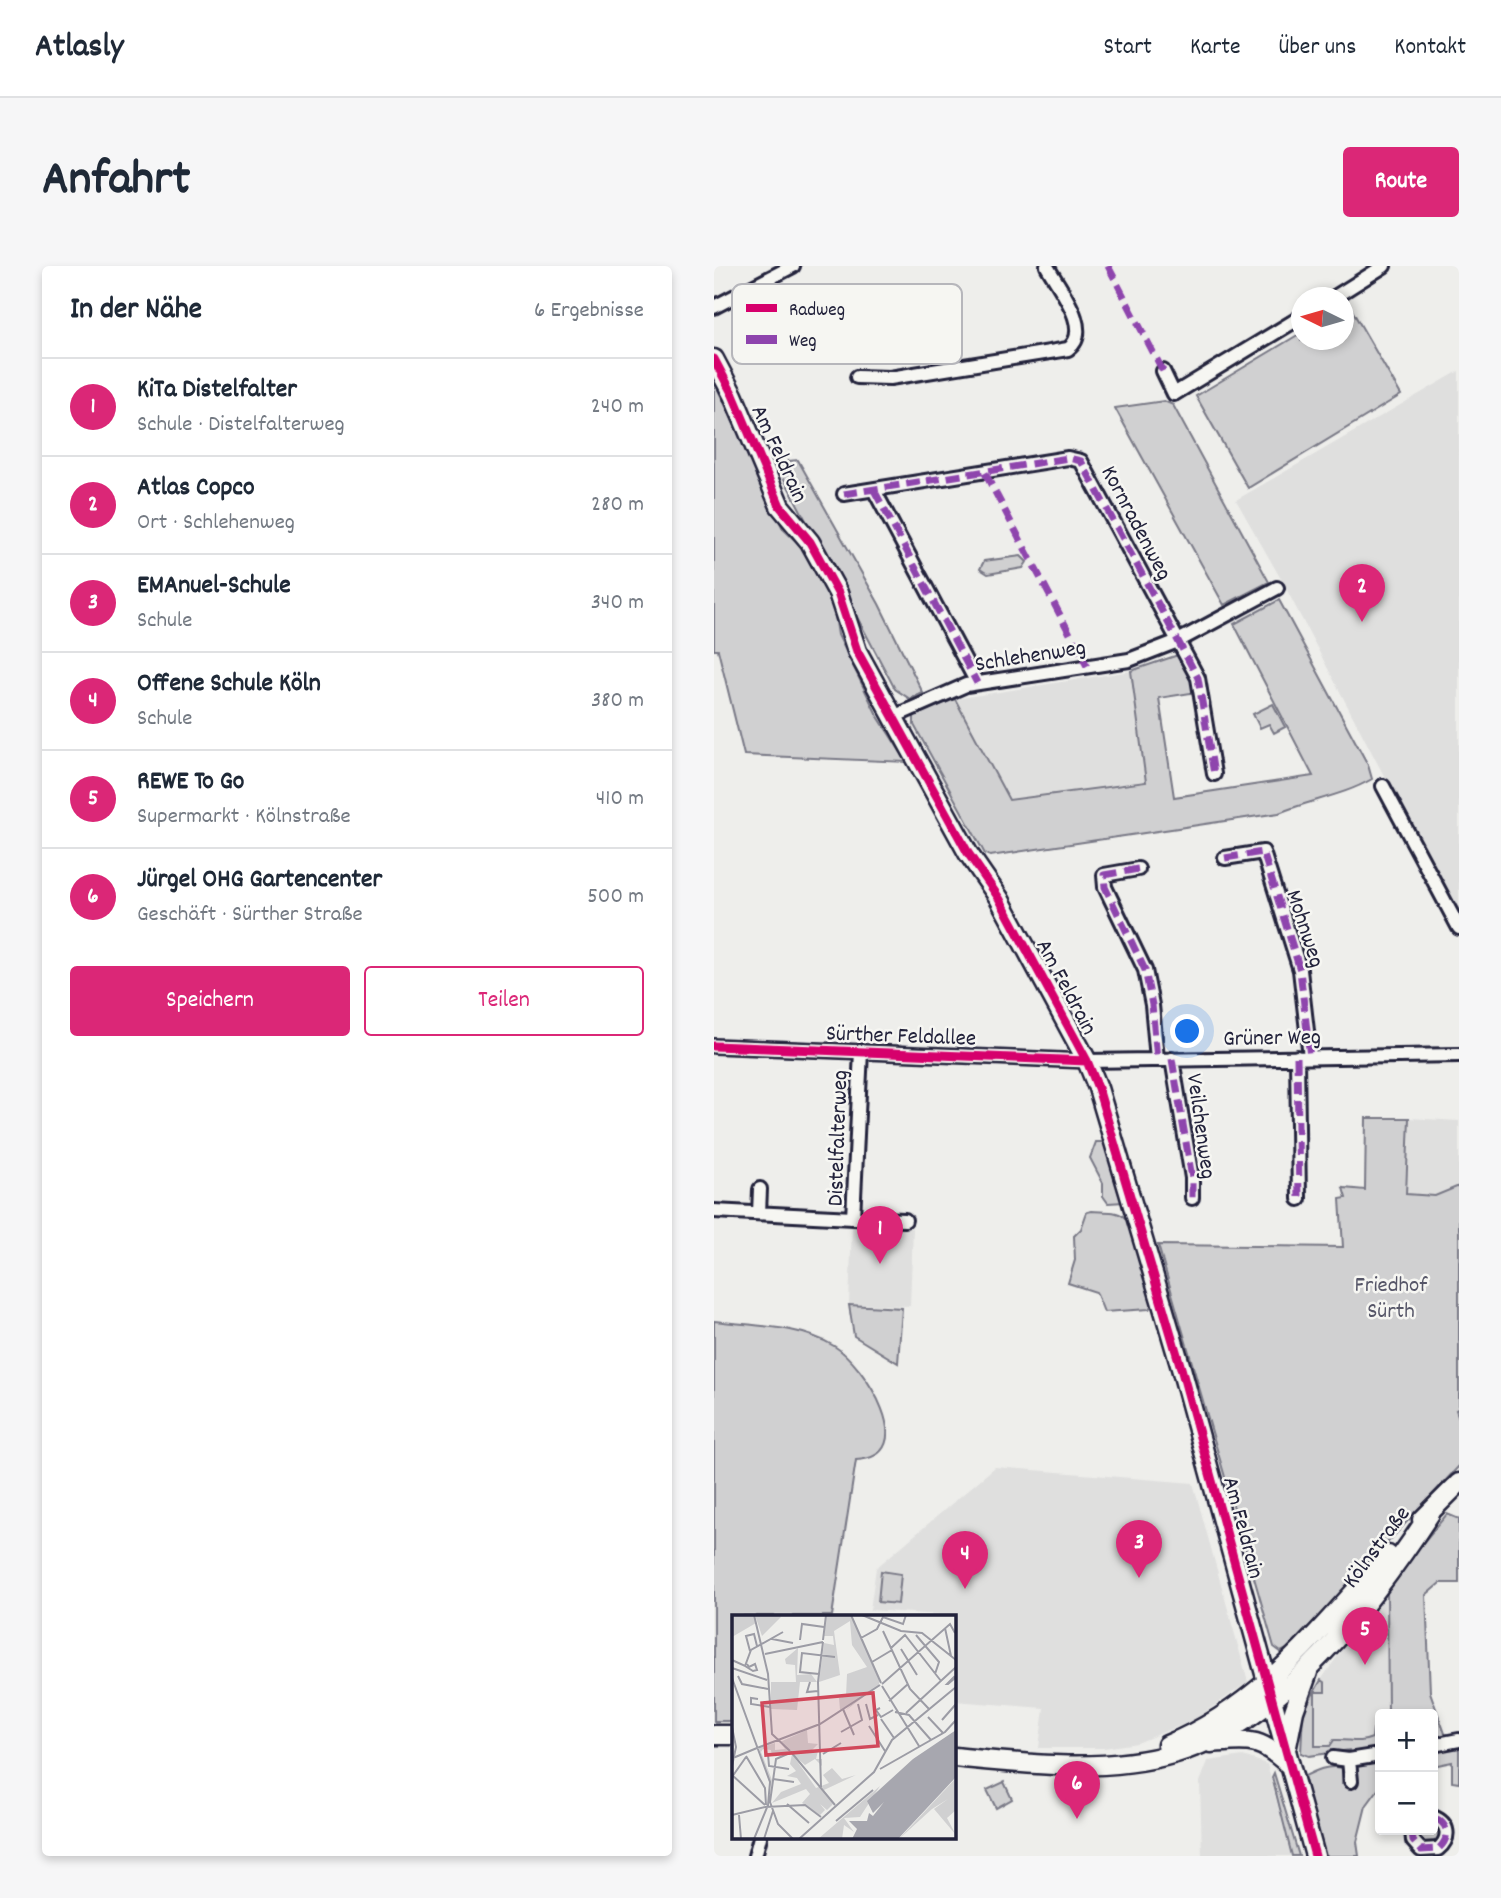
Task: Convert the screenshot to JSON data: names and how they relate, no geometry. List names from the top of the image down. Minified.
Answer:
{"streets":{"street":["Am Feldrain","Kornradenweg","Schlehenweg","Mohnweg","Sürther Feldallee","Grüner Weg","Veilchenweg","Distelfalterweg","Kölnstraße"]},"crossings":[["Am Feldrain","Schlehenweg"],["Am Feldrain","Sürther Feldallee"],["Am Feldrain","Grüner Weg"],["Am Feldrain","Kölnstraße"],["Kornradenweg","Schlehenweg"],["Mohnweg","Grüner Weg"],["Sürther Feldallee","Grüner Weg"],["Sürther Feldallee","Distelfalterweg"],["Grüner Weg","Veilchenweg"]],"parks":["Friedhof Sürth"],"legend":["Radweg","Weg"],"north":"left","page":{"header":"Atlasly","nav":["Start","Karte","Über uns","Kontakt"],"title":"Anfahrt","buttons":["Route",["Speichern","Teilen"]],"heading":["In der Nähe","6 Ergebnisse"],"list":[{"mark":"1","name":"KiTa Distelfalter","note":"Schule · Distelfalterweg","value":"240 m"},{"mark":"2","name":"Atlas Copco","note":"Ort · Schlehenweg","value":"280 m"},{"mark":"3","name":"EMAnuel-Schule","note":"Schule","value":"340 m"},{"mark":"4","name":"Offene Schule Köln","note":"Schule","value":"380 m"},{"mark":"5","name":"REWE To Go","note":"Supermarkt · Kölnstraße","value":"410 m"},{"mark":"6","name":"Jürgel OHG Gartencenter","note":"Geschäft · Sürther Straße","value":"500 m"}],"pins":["2","1","3","4","5","6"],"map_buttons":["+","−"]}}
